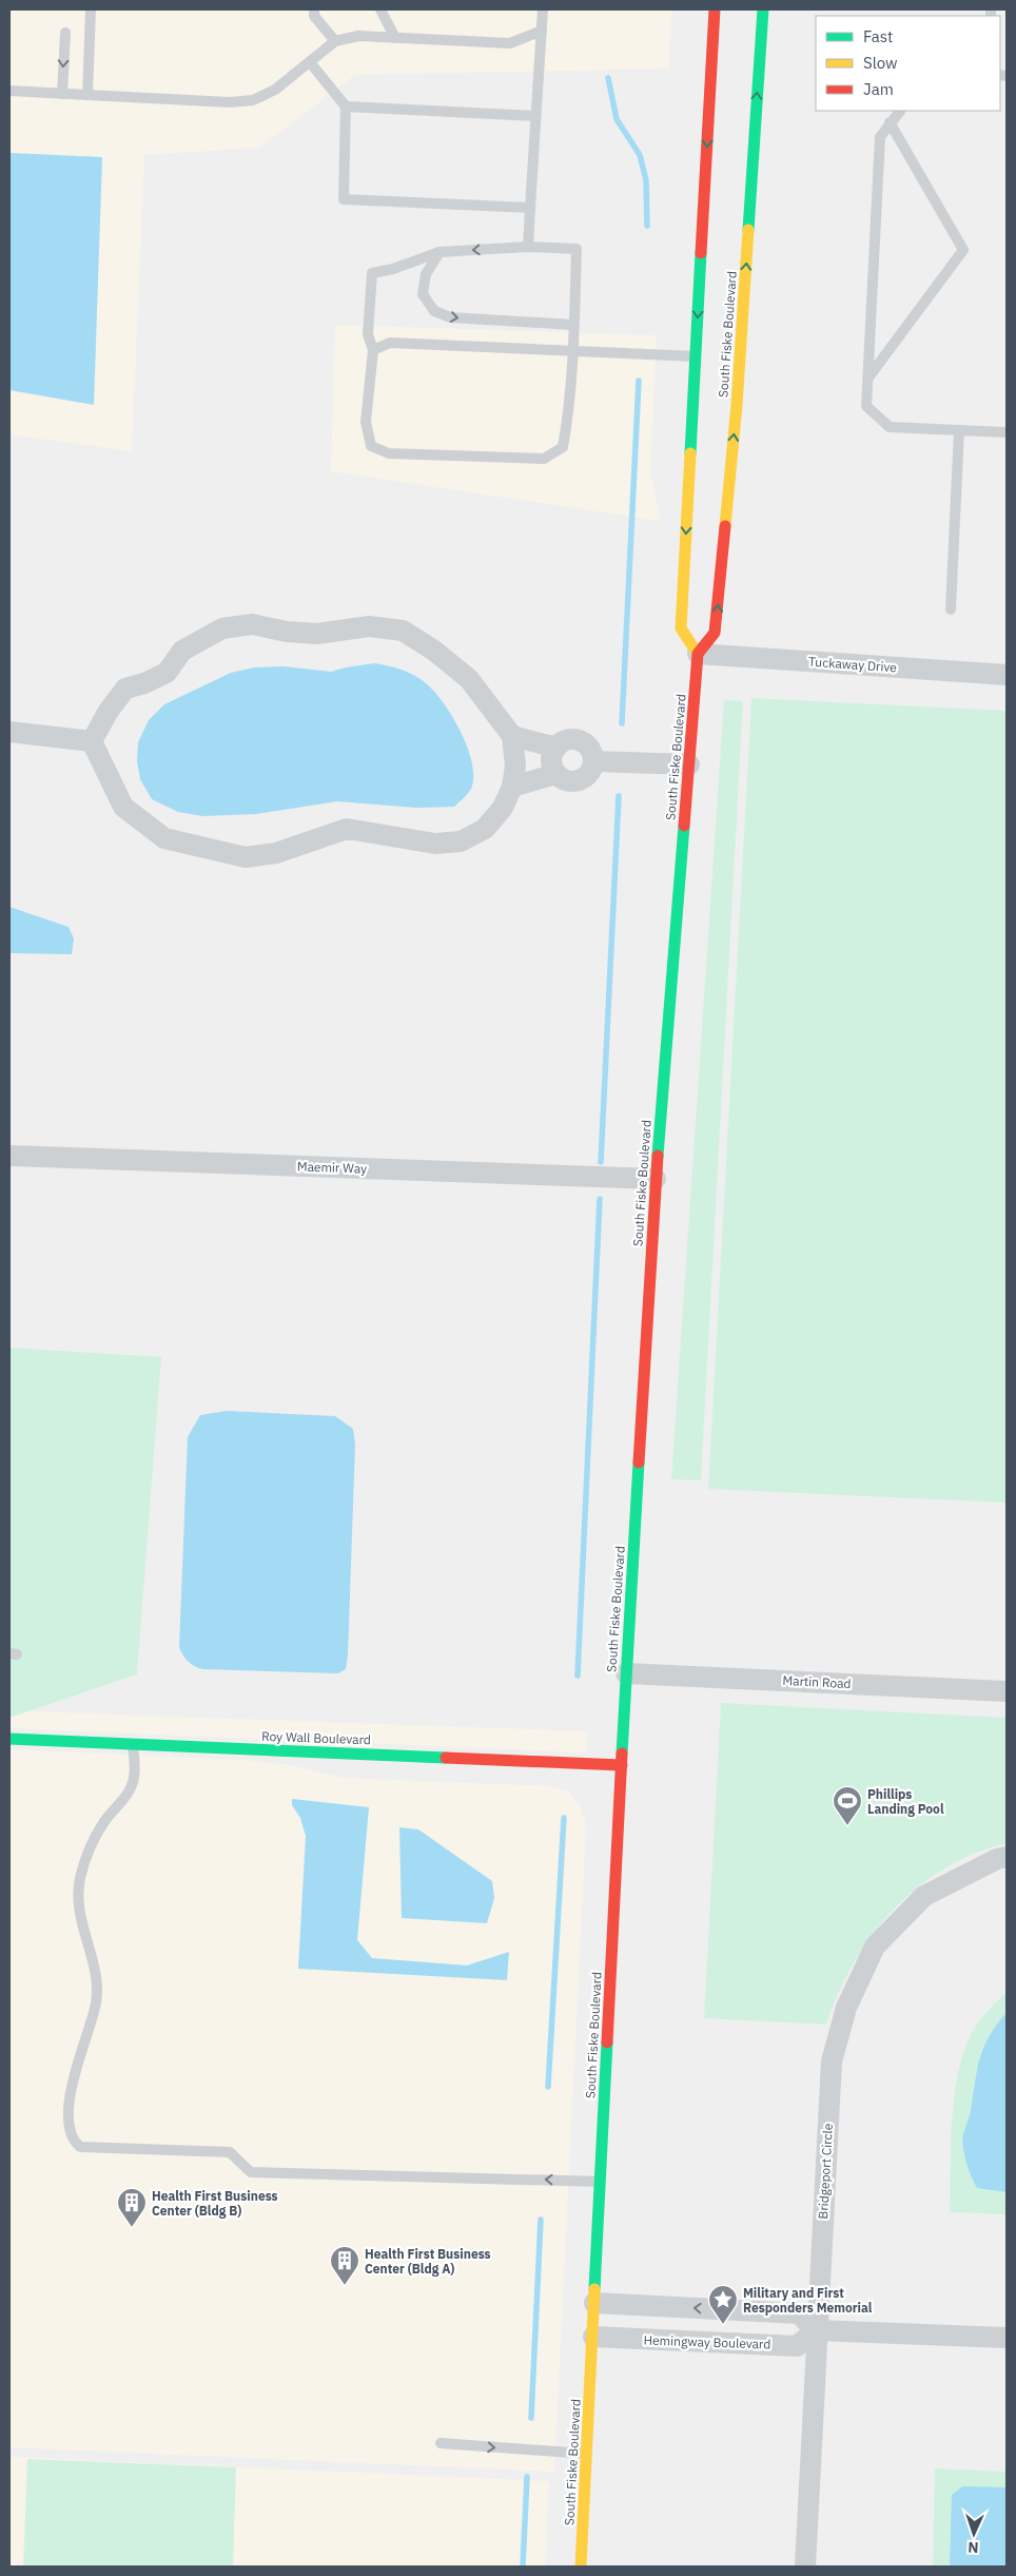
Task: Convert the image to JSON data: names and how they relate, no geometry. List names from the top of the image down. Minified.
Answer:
{"streets":{"main road":["South Fiske Boulevard","Roy Wall Boulevard"],"street":["Tuckaway Drive","Maemir Way","Martin Road","Bridgeport Circle","Hemingway Boulevard"]},"crossings":[["South Fiske Boulevard","Tuckaway Drive"],["South Fiske Boulevard","Maemir Way"],["South Fiske Boulevard","Martin Road"],["South Fiske Boulevard","Roy Wall Boulevard"],["South Fiske Boulevard","Hemingway Boulevard"],["Bridgeport Circle","Hemingway Boulevard"]],"places":{"sports":["Phillips Landing Pool"],"building":["Health First Business Center (Bldg B)","Health First Business Center (Bldg A)"],"place":["Military and First Responders Memorial"]},"legend":["Fast","Slow","Jam"],"north":"bottom"}
